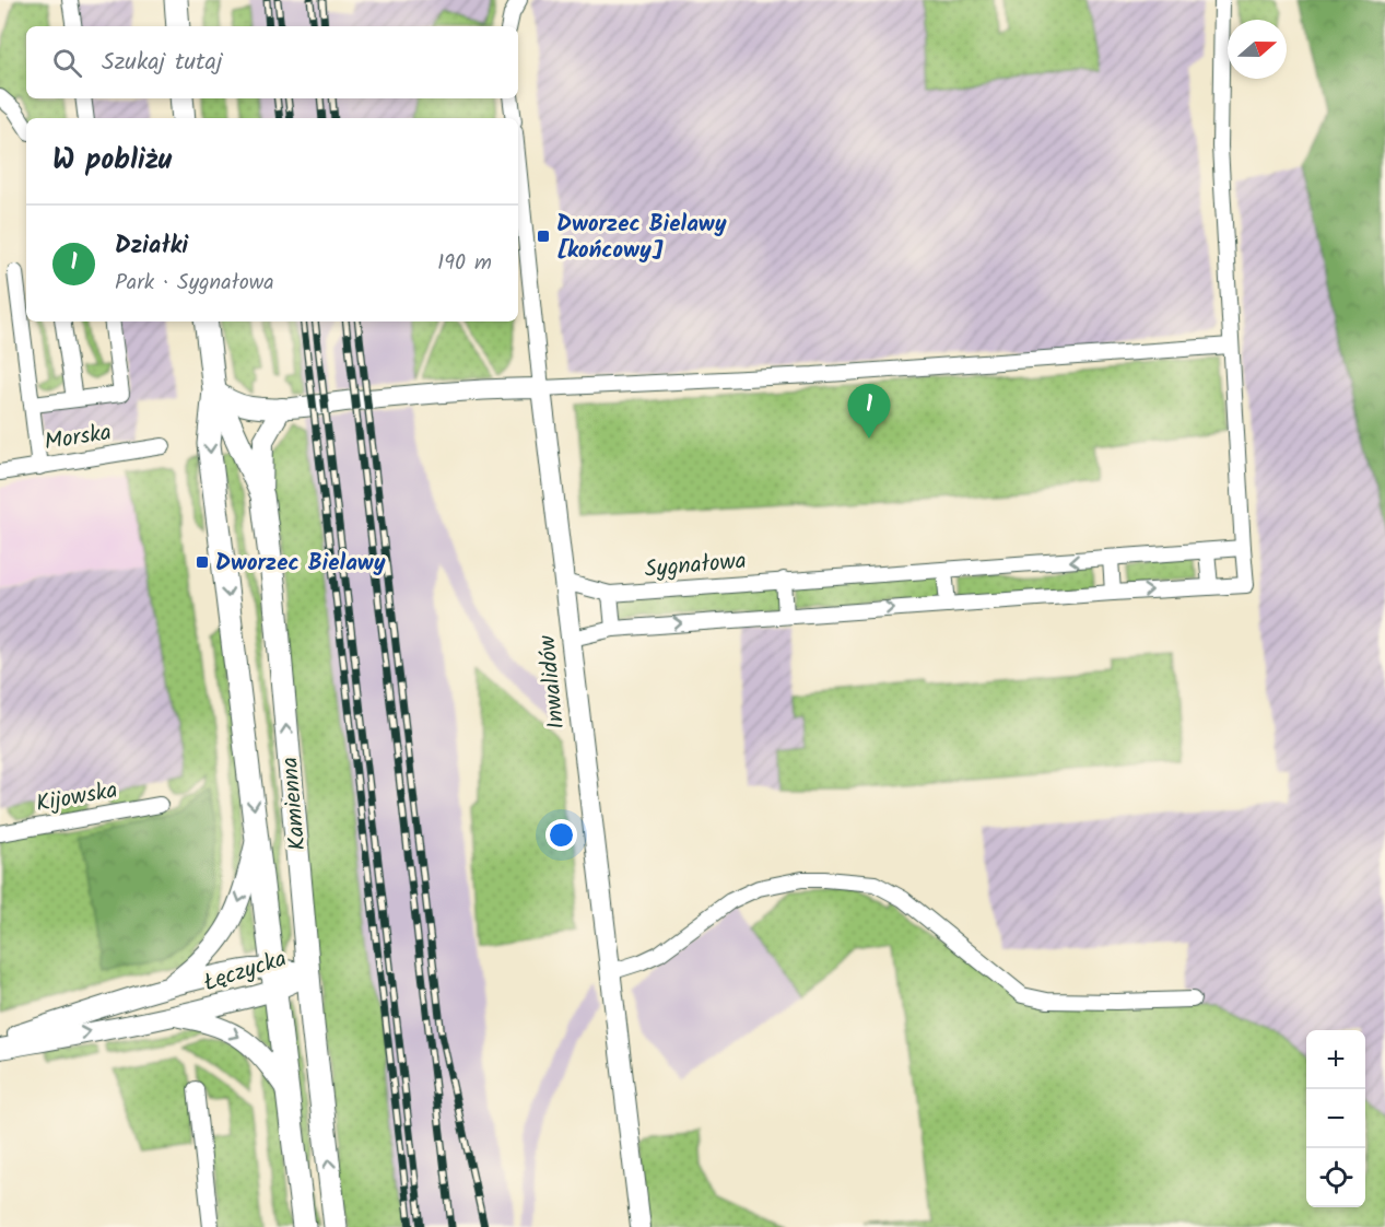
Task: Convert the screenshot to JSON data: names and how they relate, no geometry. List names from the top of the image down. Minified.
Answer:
{"streets":{"main road":["Kamienna"],"street":["Morska","Sygnałowa","Inwalidów","Kijowska","Łęczycka"]},"crossings":[["Sygnałowa","Inwalidów"],["Kamienna","Łęczycka"]],"places":{"transit":["Dworzec Bielawy [końcowy]","Dworzec Bielawy"]},"north":"right","page":{"search":"Szukaj tutaj","heading":"W pobliżu","list":[{"mark":"1","name":"Działki","note":"Park · Sygnałowa","value":"190 m"}],"pins":"1","map_buttons":["+","−"]}}
